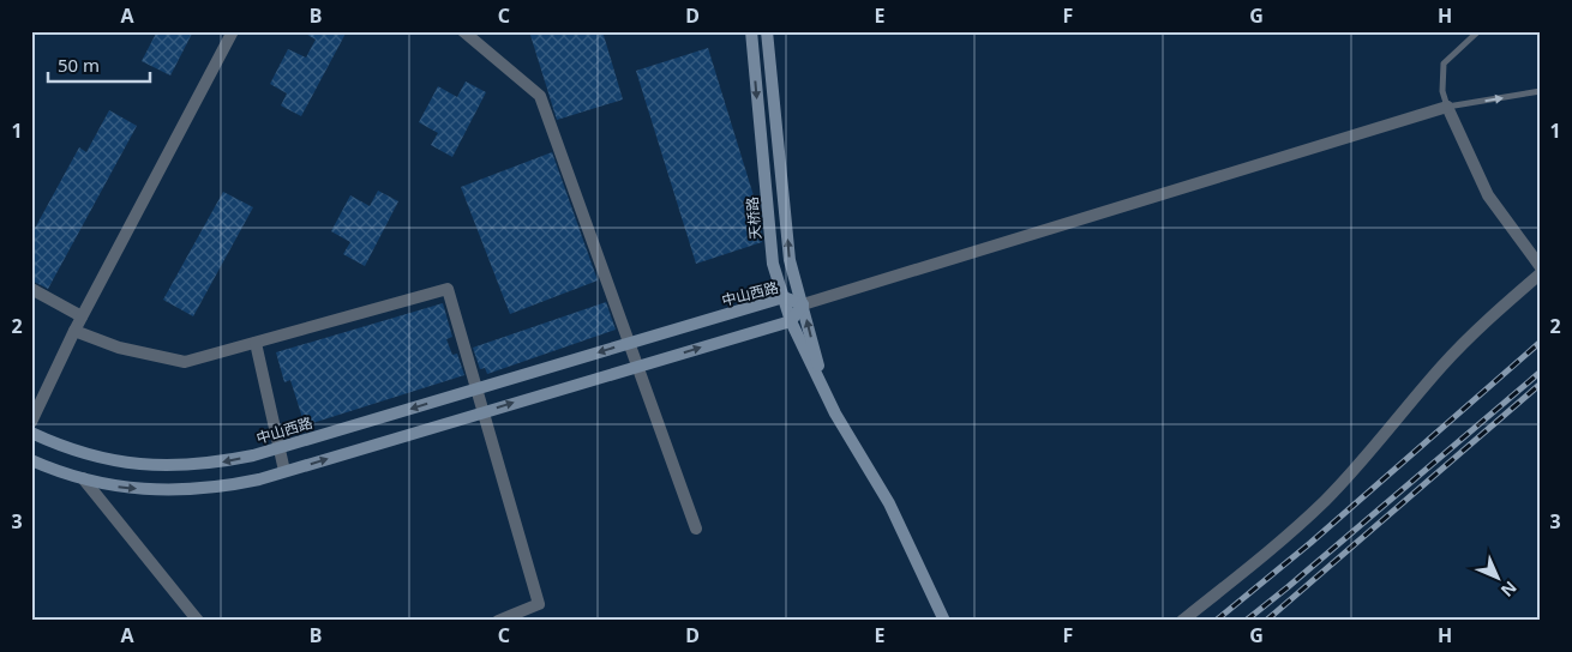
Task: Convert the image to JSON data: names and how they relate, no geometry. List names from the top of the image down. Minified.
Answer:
{"streets":{"main road":["天桥路","中山西路"]},"crossings":[["天桥路","中山西路"]],"scale_bar":"50 m","north":"bottom right","grid":{"columns":["A","B","C","D","E","F","G","H"],"rows":["1","2","3"]}}
